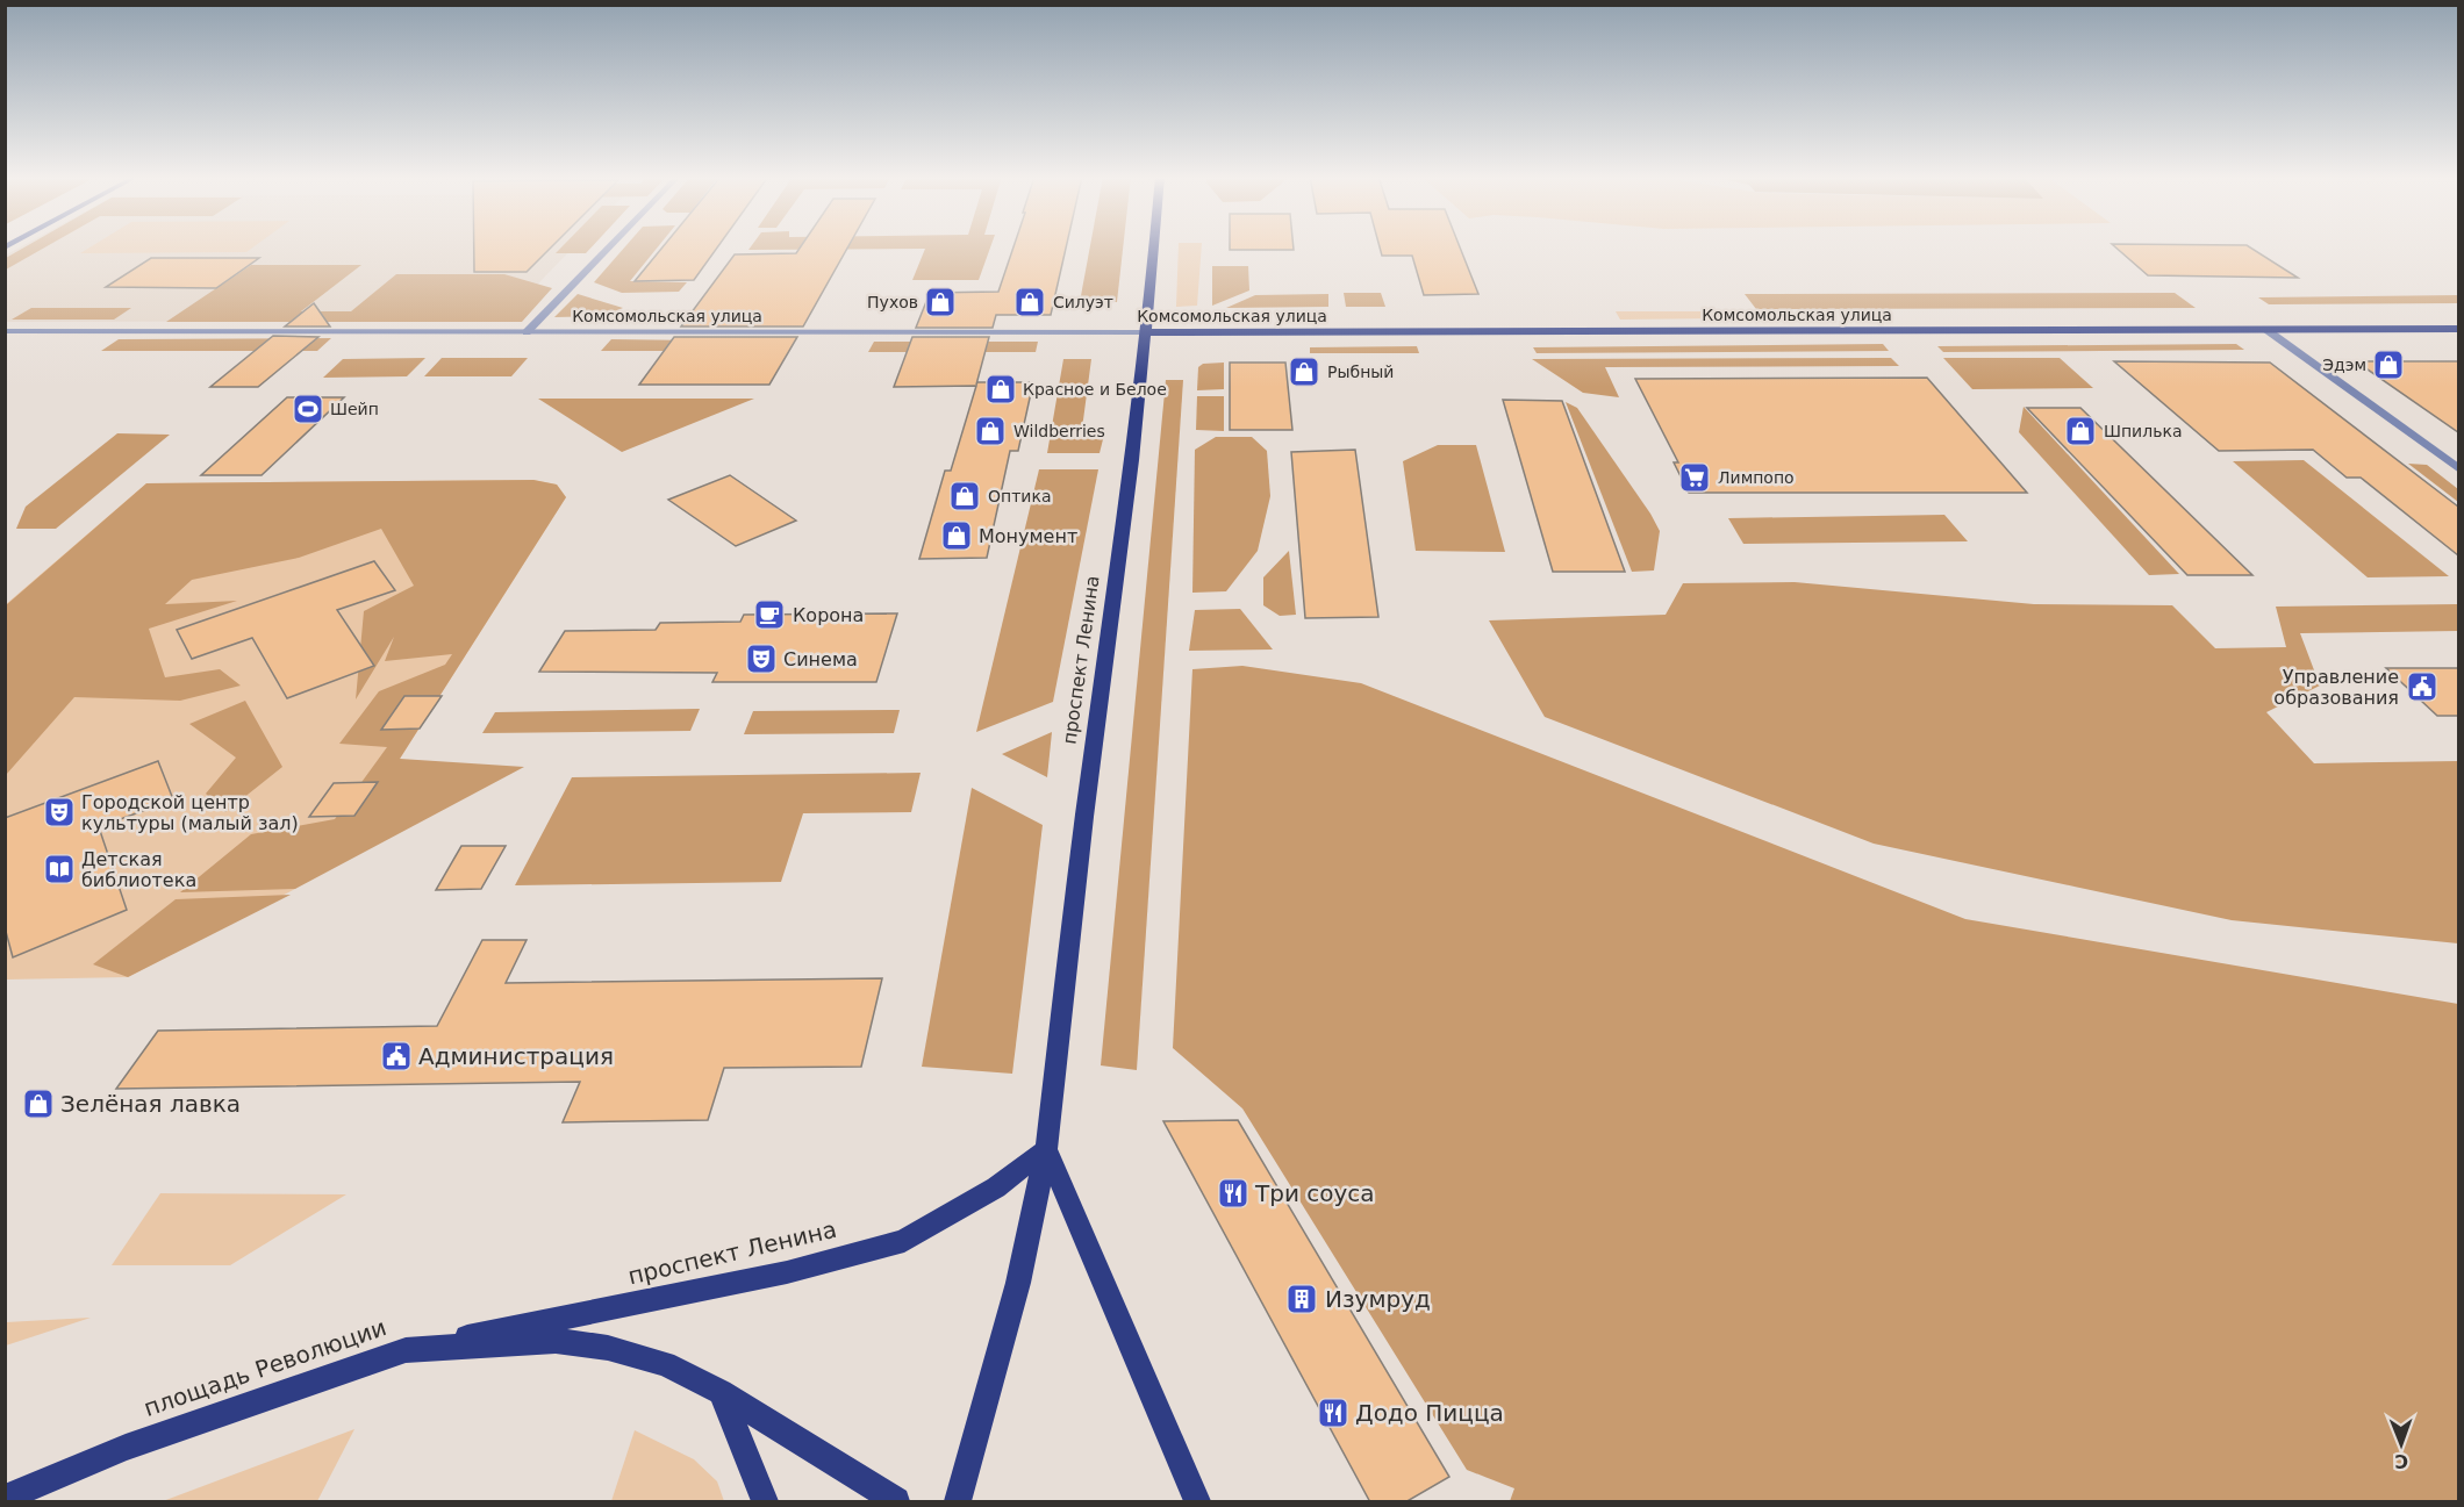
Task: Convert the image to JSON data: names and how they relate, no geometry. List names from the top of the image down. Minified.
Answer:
{"streets":{"main road":["Комсомольская улица","проспект Ленина","площадь Революции"]},"crossings":[["Комсомольская улица","проспект Ленина"],["проспект Ленина","площадь Революции"]],"places":{"shop":["Пухов","Силуэт","Эдэм","Рыбный","Красное и Белое","Wildberries","Шпилька","Оптика","Монумент","Зелёная лавка"],"sports":["Шейп"],"supermarket":["Лимпопо"],"cafe":["Корона"],"theatre":["Синема","Городской центр культуры (малый зал)"],"public building":["Управление образования","Администрация"],"library":["Детская библиотека"],"restaurant":["Три соуса","Додо Пицца"],"building":["Изумруд"]},"north":"bottom"}
